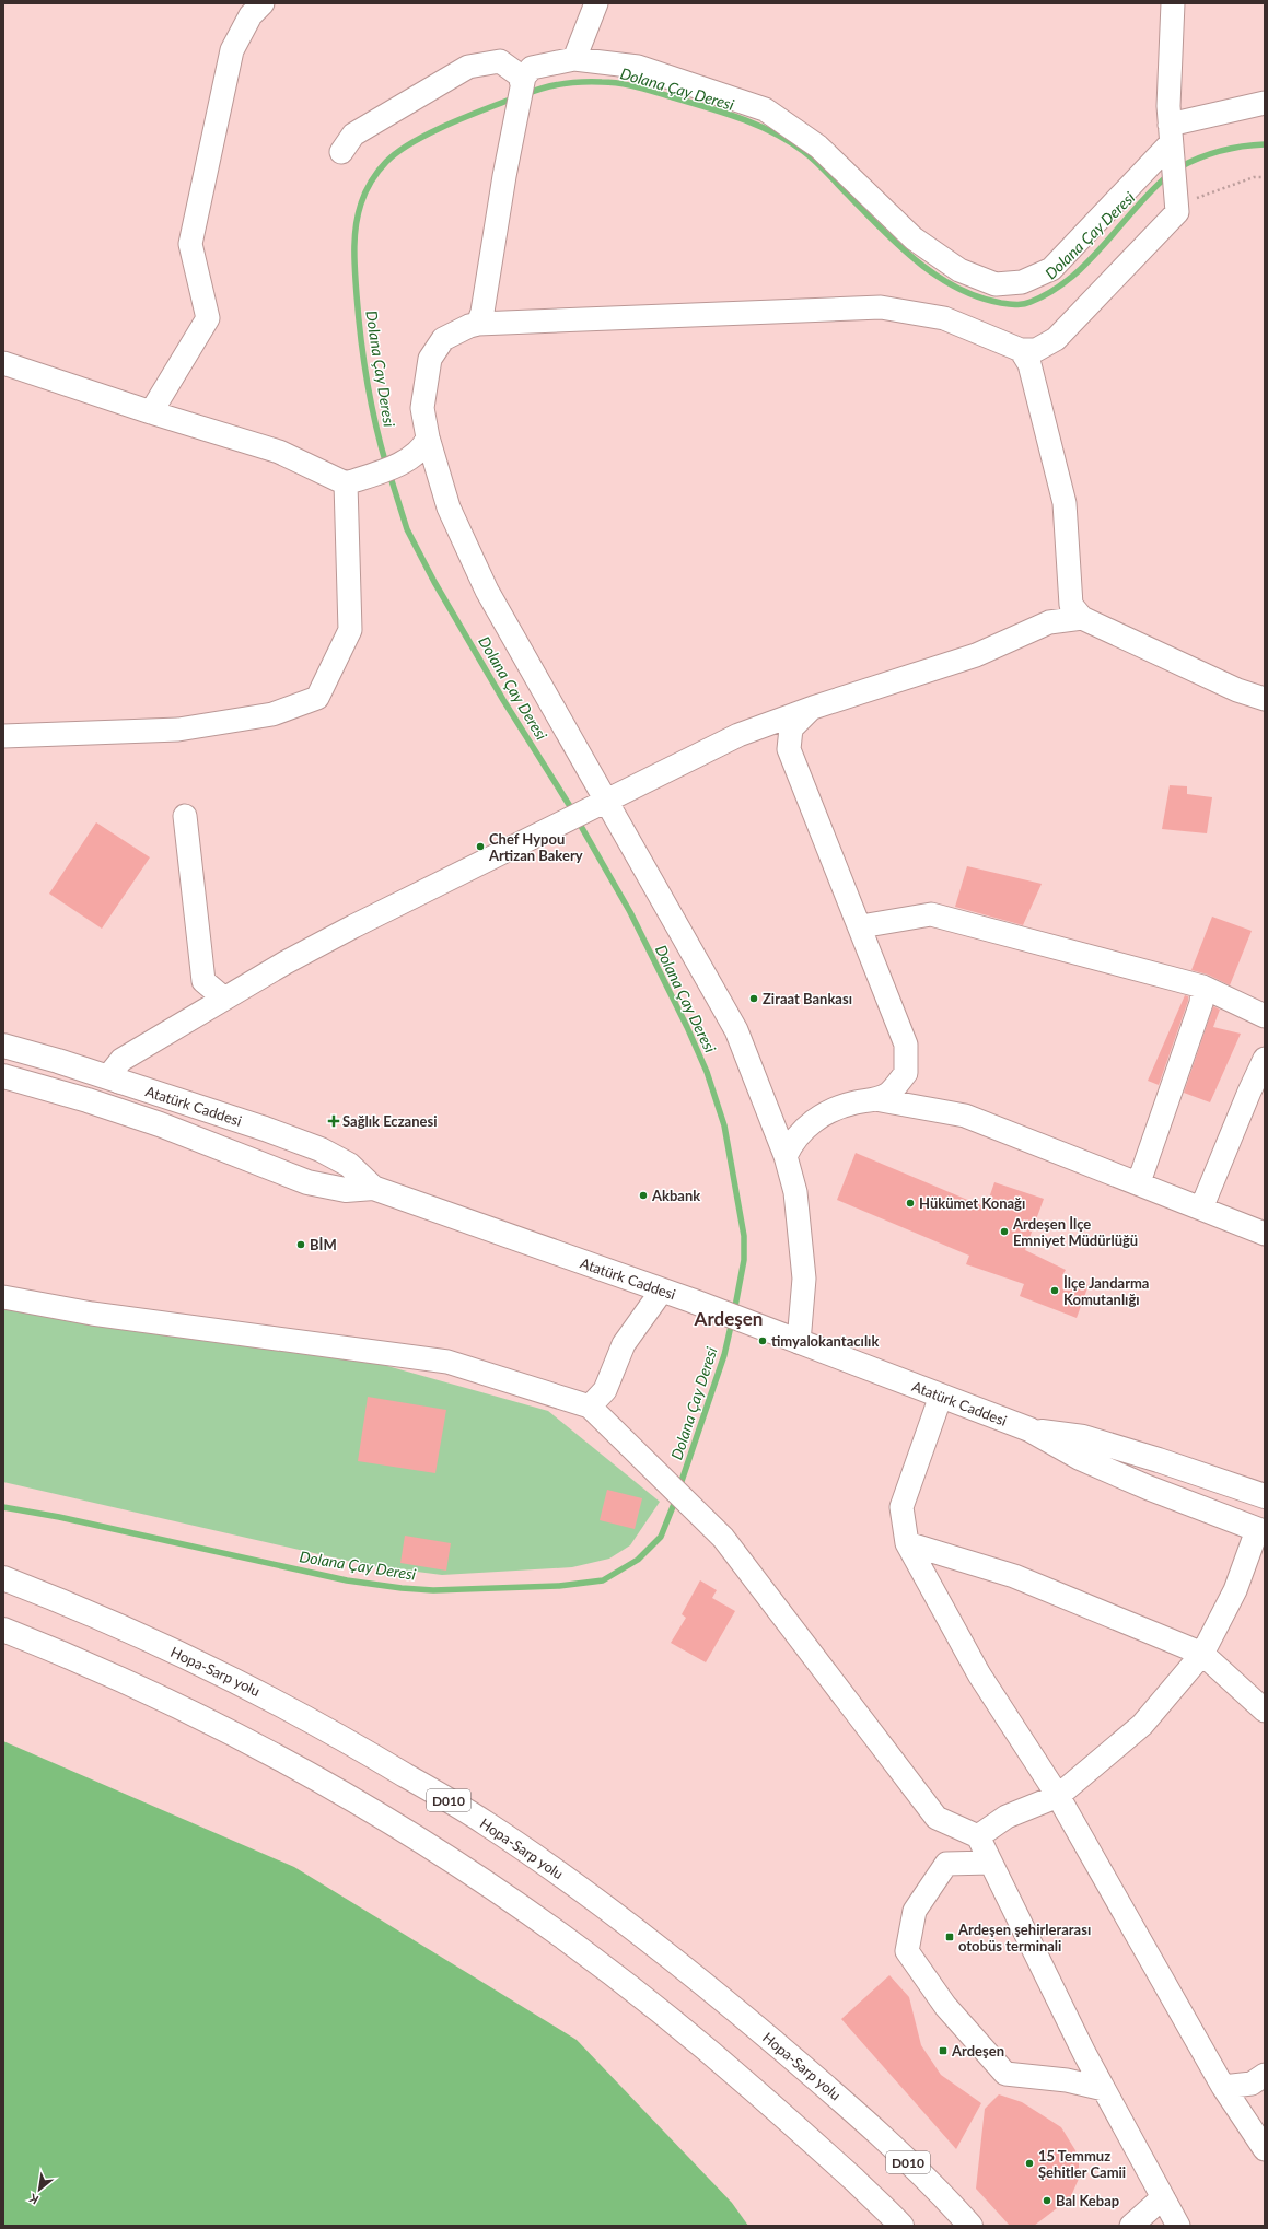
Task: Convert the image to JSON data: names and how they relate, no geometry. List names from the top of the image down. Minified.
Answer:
{"streets":{"main road":["Atatürk Caddesi","Hopa-Sarp yolu","D010"]},"districts":["Ardeşen"],"water":["Dolana Çay Deresi"],"places":{"other":["Chef Hypou Artizan Bakery","Ziraat Bankası","Akbank","Hükümet Konağı","Ardeşen İlçe Emniyet Müdürlüğü","BİM","İlçe Jandarma Komutanlığı","timyalokantacılık","15 Temmuz Şehitler Camii","Bal Kebap"],"health":["Sağlık Eczanesi"],"transit":["Ardeşen şehirlerarası otobüs terminali","Ardeşen"]},"north":"bottom left"}
